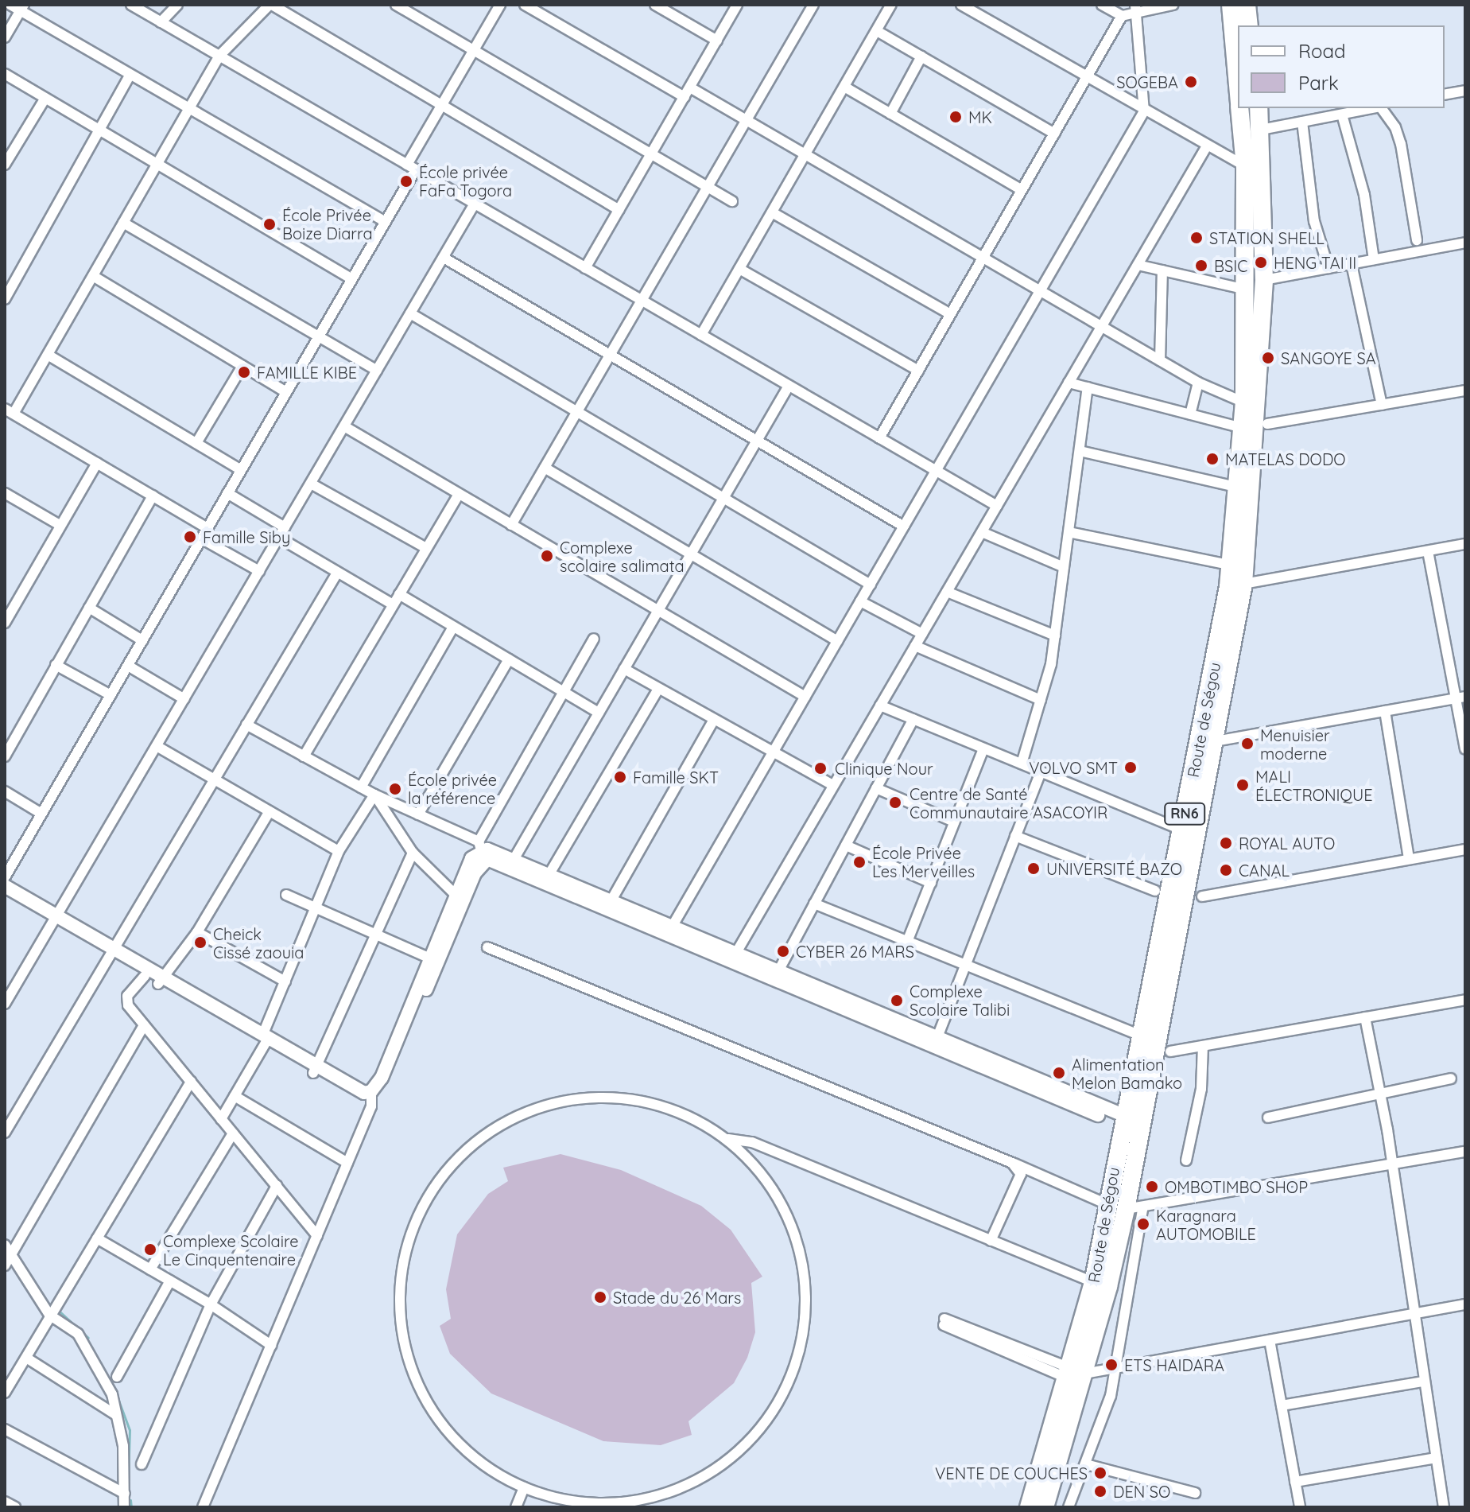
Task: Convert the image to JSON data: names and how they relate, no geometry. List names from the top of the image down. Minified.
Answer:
{"streets":{"highway":["Route de Ségou","RN6"]},"places":["SOGEBA","MK","École privée FaFa Togora","École Privée Boize Diarra","STATION SHELL","HENG TAI II","BSIC","SANGOYE SA","FAMILLE KIBE","MATELAS DODO","Famille Siby","Complexe scolaire salimata","Menuisier moderne","VOLVO SMT","Clinique Nour","Famille SKT","MALI ÉLECTRONIQUE","École privée la référence","Centre de Santé Communautaire ASACOYIR","ROYAL AUTO","École Privée Les Merveilles","UNIVERSITÉ BAZO","CANAL","Cheick Cissé zaouia","CYBER 26 MARS","Complexe Scolaire Talibi","Alimentation Melon Bamako","OMBOTIMBO SHOP","Karagnara AUTOMOBILE","Complexe Scolaire Le Cinquentenaire","Stade du 26 Mars","ETS HAIDARA","VENTE DE COUCHES","DEN SO"],"legend":["Road","Park"]}
